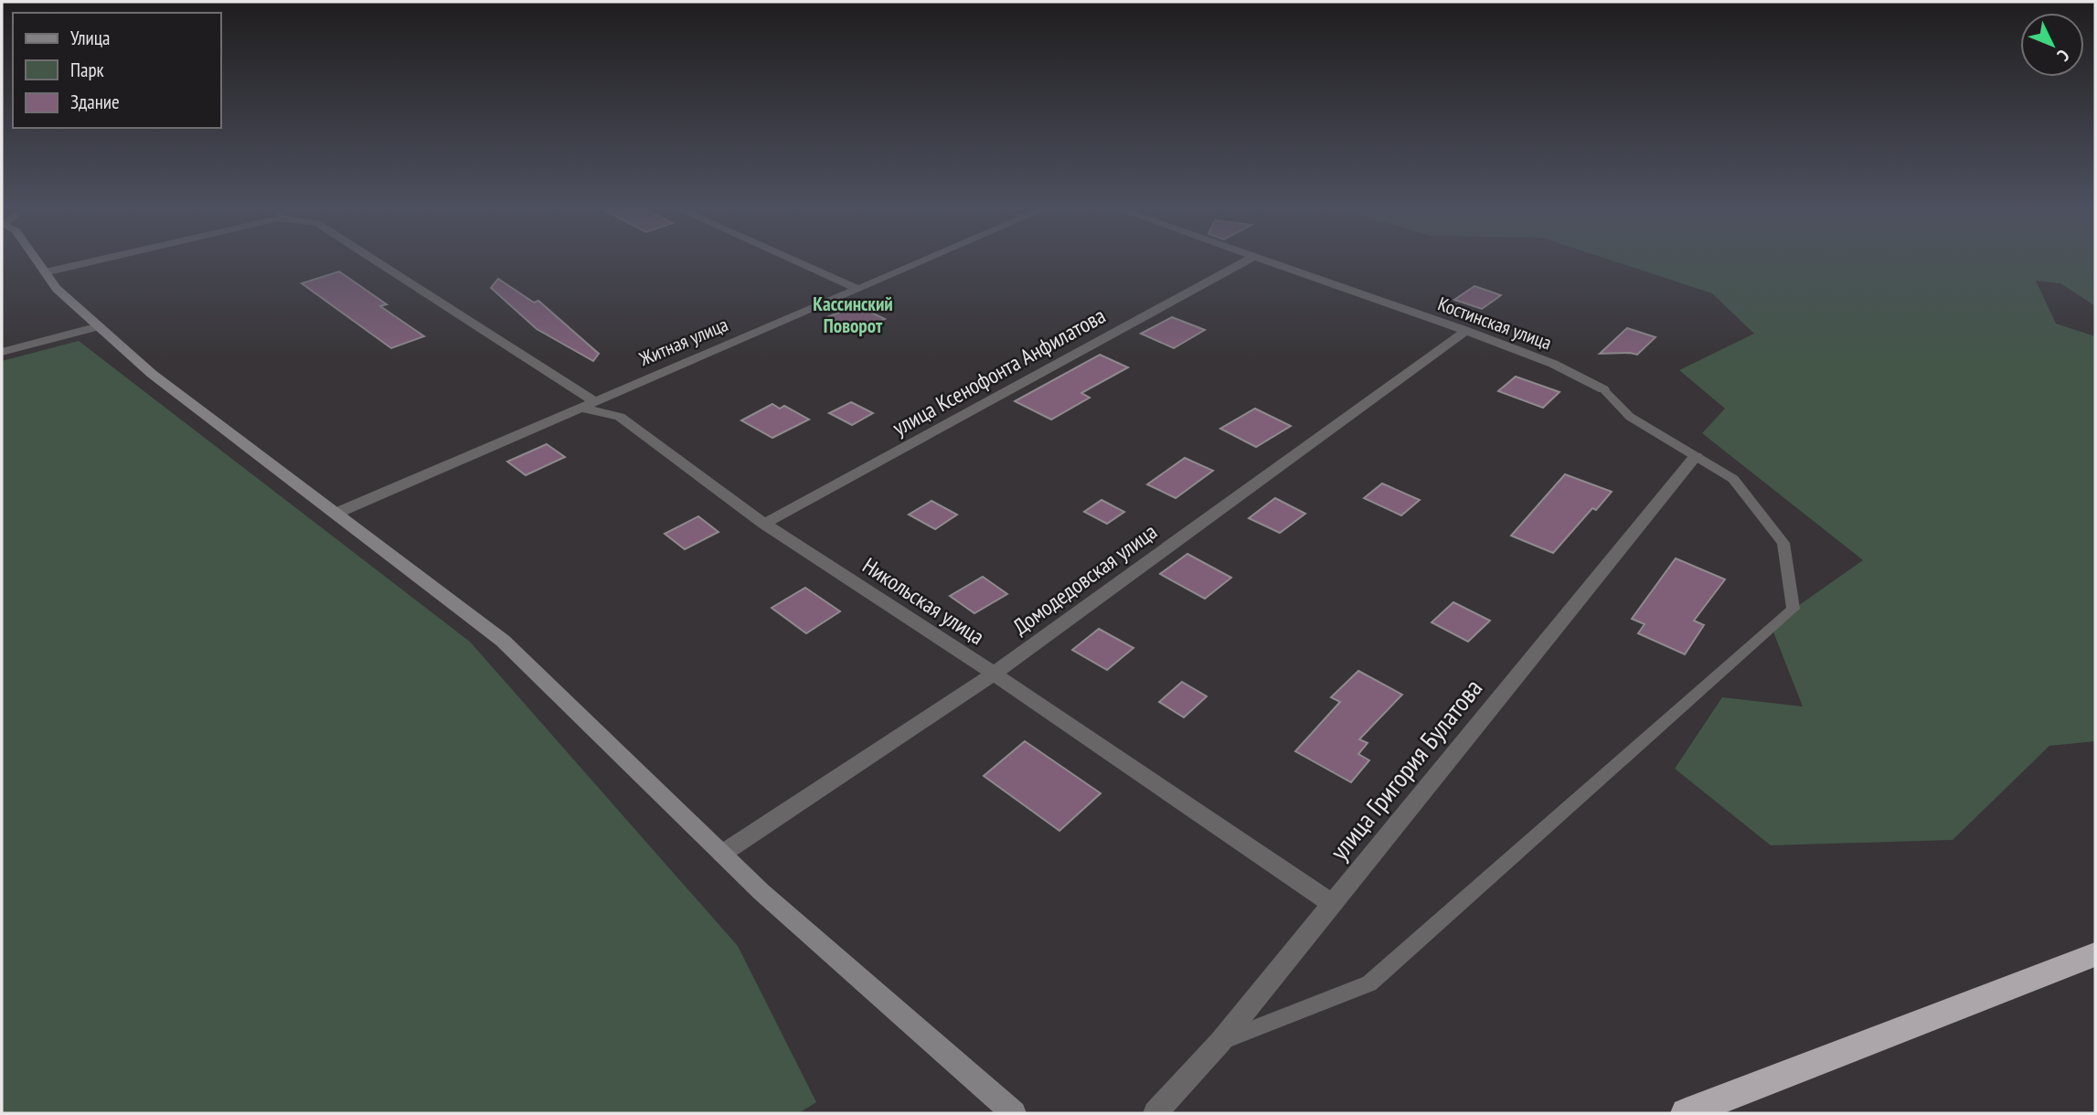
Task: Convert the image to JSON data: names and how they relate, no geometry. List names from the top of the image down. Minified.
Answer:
{"streets":{"street":["Костинская улица","Житная улица","улица Ксенофонта Анфилатова","Домодедовская улица","Никольская улица","улица Григория Булатова"]},"crossings":[["Костинская улица","Домодедовская улица"],["Житная улица","Никольская улица"],["улица Ксенофонта Анфилатова","Никольская улица"],["Домодедовская улица","Никольская улица"],["Никольская улица","улица Григория Булатова"]],"districts":["Кассинский Поворот"],"legend":["Улица","Парк","Здание"],"north":"bottom right"}
